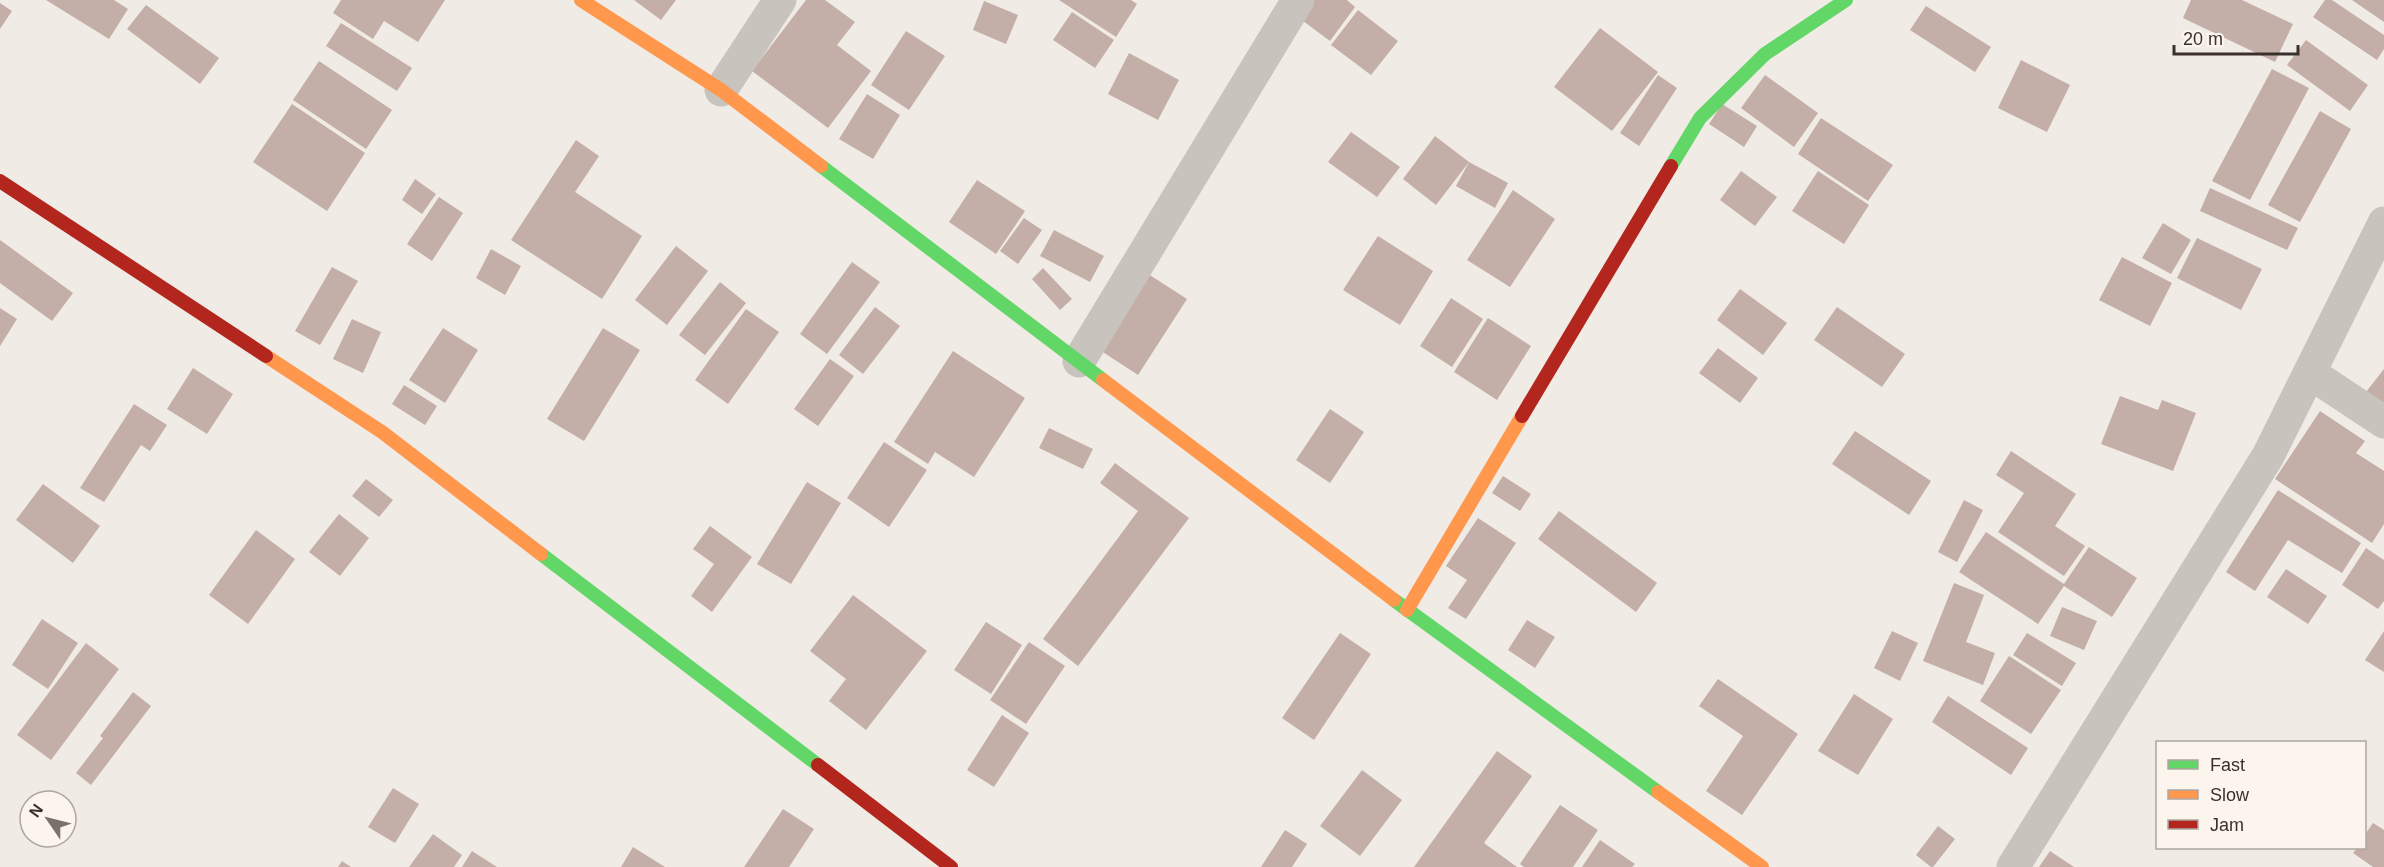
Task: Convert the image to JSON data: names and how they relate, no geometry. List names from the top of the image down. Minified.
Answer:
{"legend":["Fast","Slow","Jam"],"scale_bar":"20 m","north":"top left"}
